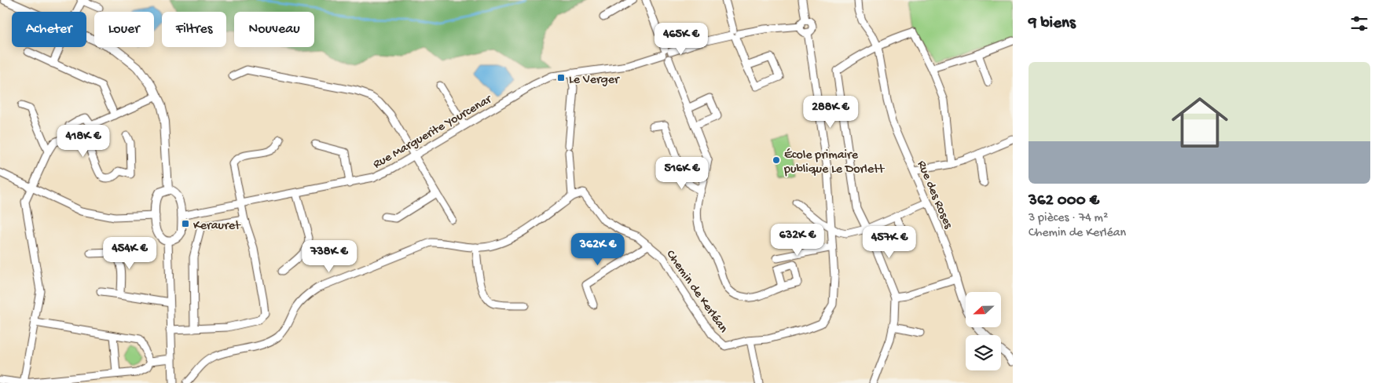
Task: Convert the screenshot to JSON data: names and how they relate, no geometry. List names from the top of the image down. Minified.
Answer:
{"streets":{"street":["Rue Marguerite Yourcenar","Rue des Roses","Chemin de Kerléan"]},"places":{"transit":["Le Verger","Kerauret"],"other":["École primaire publique Le Dorlett"]},"north":"left","page":{"heading":"9 biens","chip":["Acheter","Louer","Filtres","Nouveau"],"price":["465K €","288K €","418K €","516K €","632K €","457K €","362K €","454K €","738K €"],"list":[{"name":"362 000 €","note":"3 pièces · 74 m² · Chemin de Kerléan"}]}}
